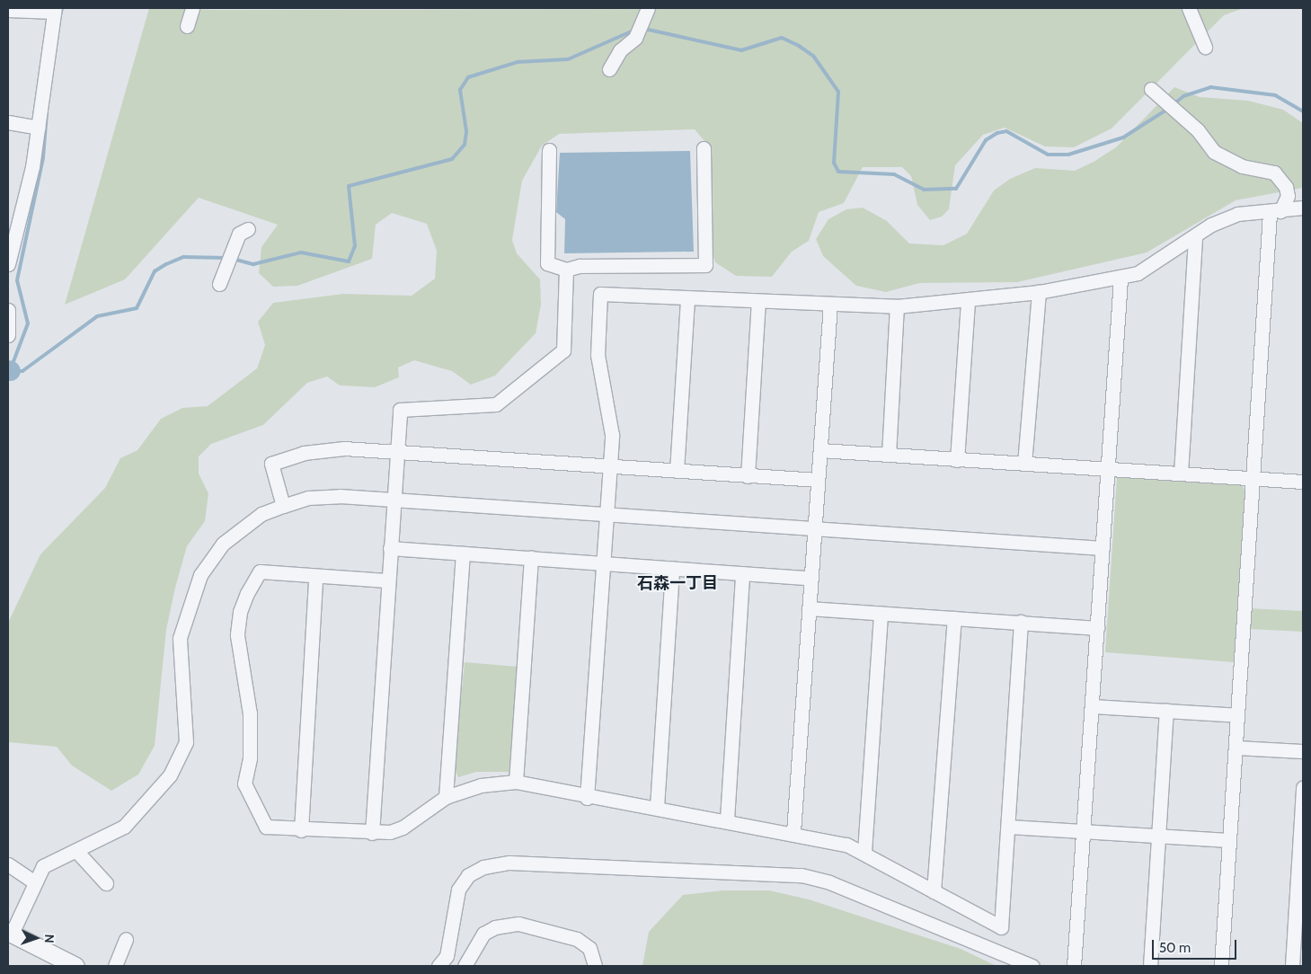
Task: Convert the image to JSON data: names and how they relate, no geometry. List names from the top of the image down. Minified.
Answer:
{"districts":["石森一丁目"],"scale_bar":"50 m","north":"right"}
